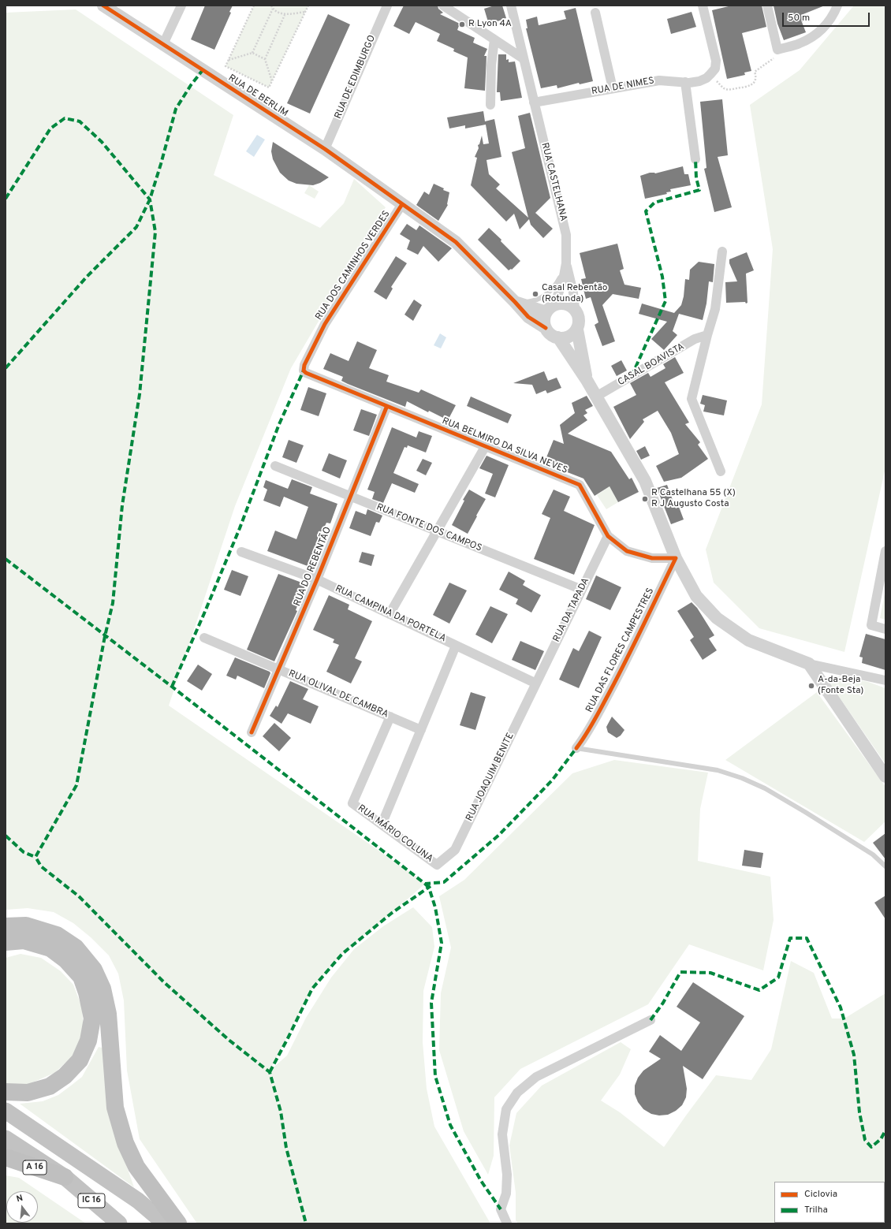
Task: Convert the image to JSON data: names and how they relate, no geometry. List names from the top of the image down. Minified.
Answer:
{"streets":{"highway":["A 16","IC 16"],"street":["RUA DE EDIMBURGO","RUA DE NIMES","RUA DE BERLIM","RUA CASTELHANA","RUA DOS CAMINHOS VERDES","CASAL BOAVISTA","RUA BELMIRO DA SILVA NEVES","RUA FONTE DOS CAMPOS","RUA DO REBENTÃO","RUA DA TAPADA","RUA CAMPINA DA PORTELA","RUA DAS FLORES CAMPESTRES","RUA OLIVAL DE CAMBRA","RUA JOAQUIM BENITE","RUA MÁRIO COLUNA"]},"crossings":[["RUA DE EDIMBURGO","RUA DE BERLIM"],["RUA DE NIMES","RUA CASTELHANA"],["RUA DE BERLIM","RUA CASTELHANA"],["RUA DE BERLIM","RUA DOS CAMINHOS VERDES"],["RUA DOS CAMINHOS VERDES","RUA BELMIRO DA SILVA NEVES"],["RUA BELMIRO DA SILVA NEVES","RUA DO REBENTÃO"],["RUA BELMIRO DA SILVA NEVES","RUA DA TAPADA"],["RUA BELMIRO DA SILVA NEVES","RUA DAS FLORES CAMPESTRES"],["RUA FONTE DOS CAMPOS","RUA DO REBENTÃO"],["RUA FONTE DOS CAMPOS","RUA DA TAPADA"],["RUA DO REBENTÃO","RUA CAMPINA DA PORTELA"],["RUA DO REBENTÃO","RUA OLIVAL DE CAMBRA"],["RUA DA TAPADA","RUA CAMPINA DA PORTELA"],["RUA DA TAPADA","RUA JOAQUIM BENITE"],["RUA CAMPINA DA PORTELA","RUA JOAQUIM BENITE"],["RUA OLIVAL DE CAMBRA","RUA MÁRIO COLUNA"],["RUA JOAQUIM BENITE","RUA MÁRIO COLUNA"],["A 16","IC 16"]],"places":["R Lyon 4A","Casal Rebentão (Rotunda)","R Castelhana 55 (X) R J Augusto Costa","A-da-Beja (Fonte Sta)"],"legend":["Ciclovia","Trilha"],"scale_bar":"50 m","north":"top"}
